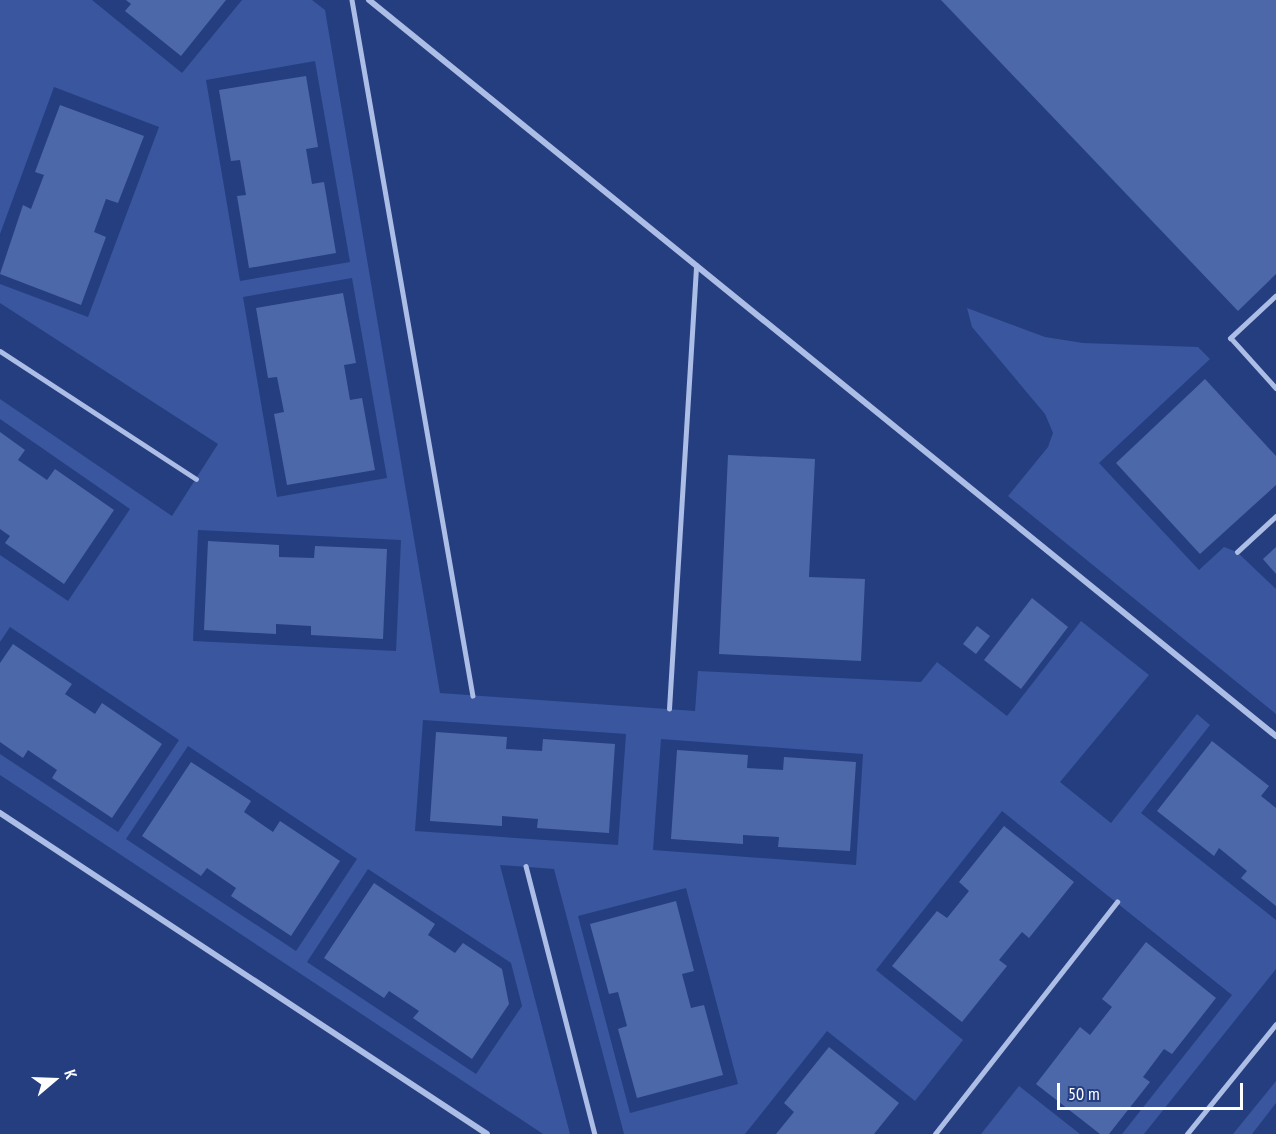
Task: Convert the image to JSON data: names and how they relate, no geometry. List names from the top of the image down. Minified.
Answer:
{"scale_bar":"50 m","north":"right"}
